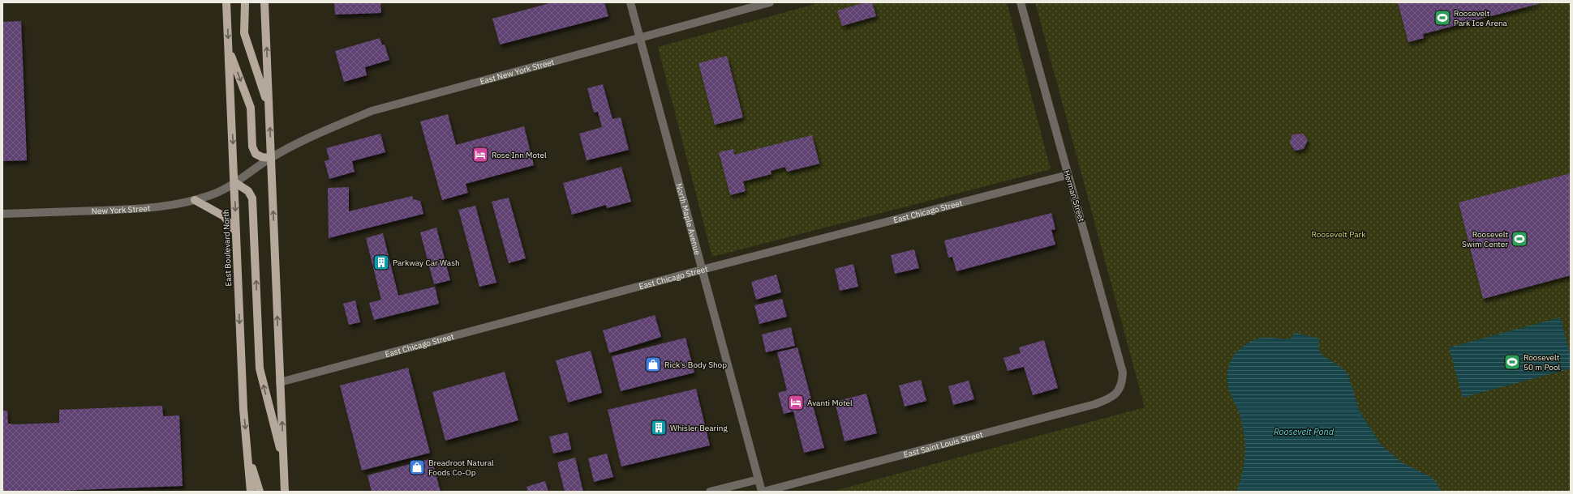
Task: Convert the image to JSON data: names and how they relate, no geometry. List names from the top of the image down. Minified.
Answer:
{"streets":{"main road":["East Boulevard North"],"street":["East New York Street","Herman Street","New York Street","East Chicago Street","North Maple Avenue","East Saint Louis Street"]},"crossings":[["East New York Street","New York Street"],["East New York Street","North Maple Avenue"],["East New York Street","East Boulevard North"],["Herman Street","East Chicago Street"],["Herman Street","East Saint Louis Street"],["New York Street","East Boulevard North"],["East Chicago Street","North Maple Avenue"],["North Maple Avenue","East Saint Louis Street"]],"water":["Roosevelt Pond"],"parks":["Roosevelt Park"],"places":{"sports":["Roosevelt Park Ice Arena","Roosevelt Swim Center","Roosevelt 50 m Pool"],"hotel":["Rose Inn Motel","Avanti Motel"],"building":["Parkway Car Wash","Whisler Bearing"],"shop":["Rick's Body Shop","Breadroot Natural Foods Co-Op"]}}
